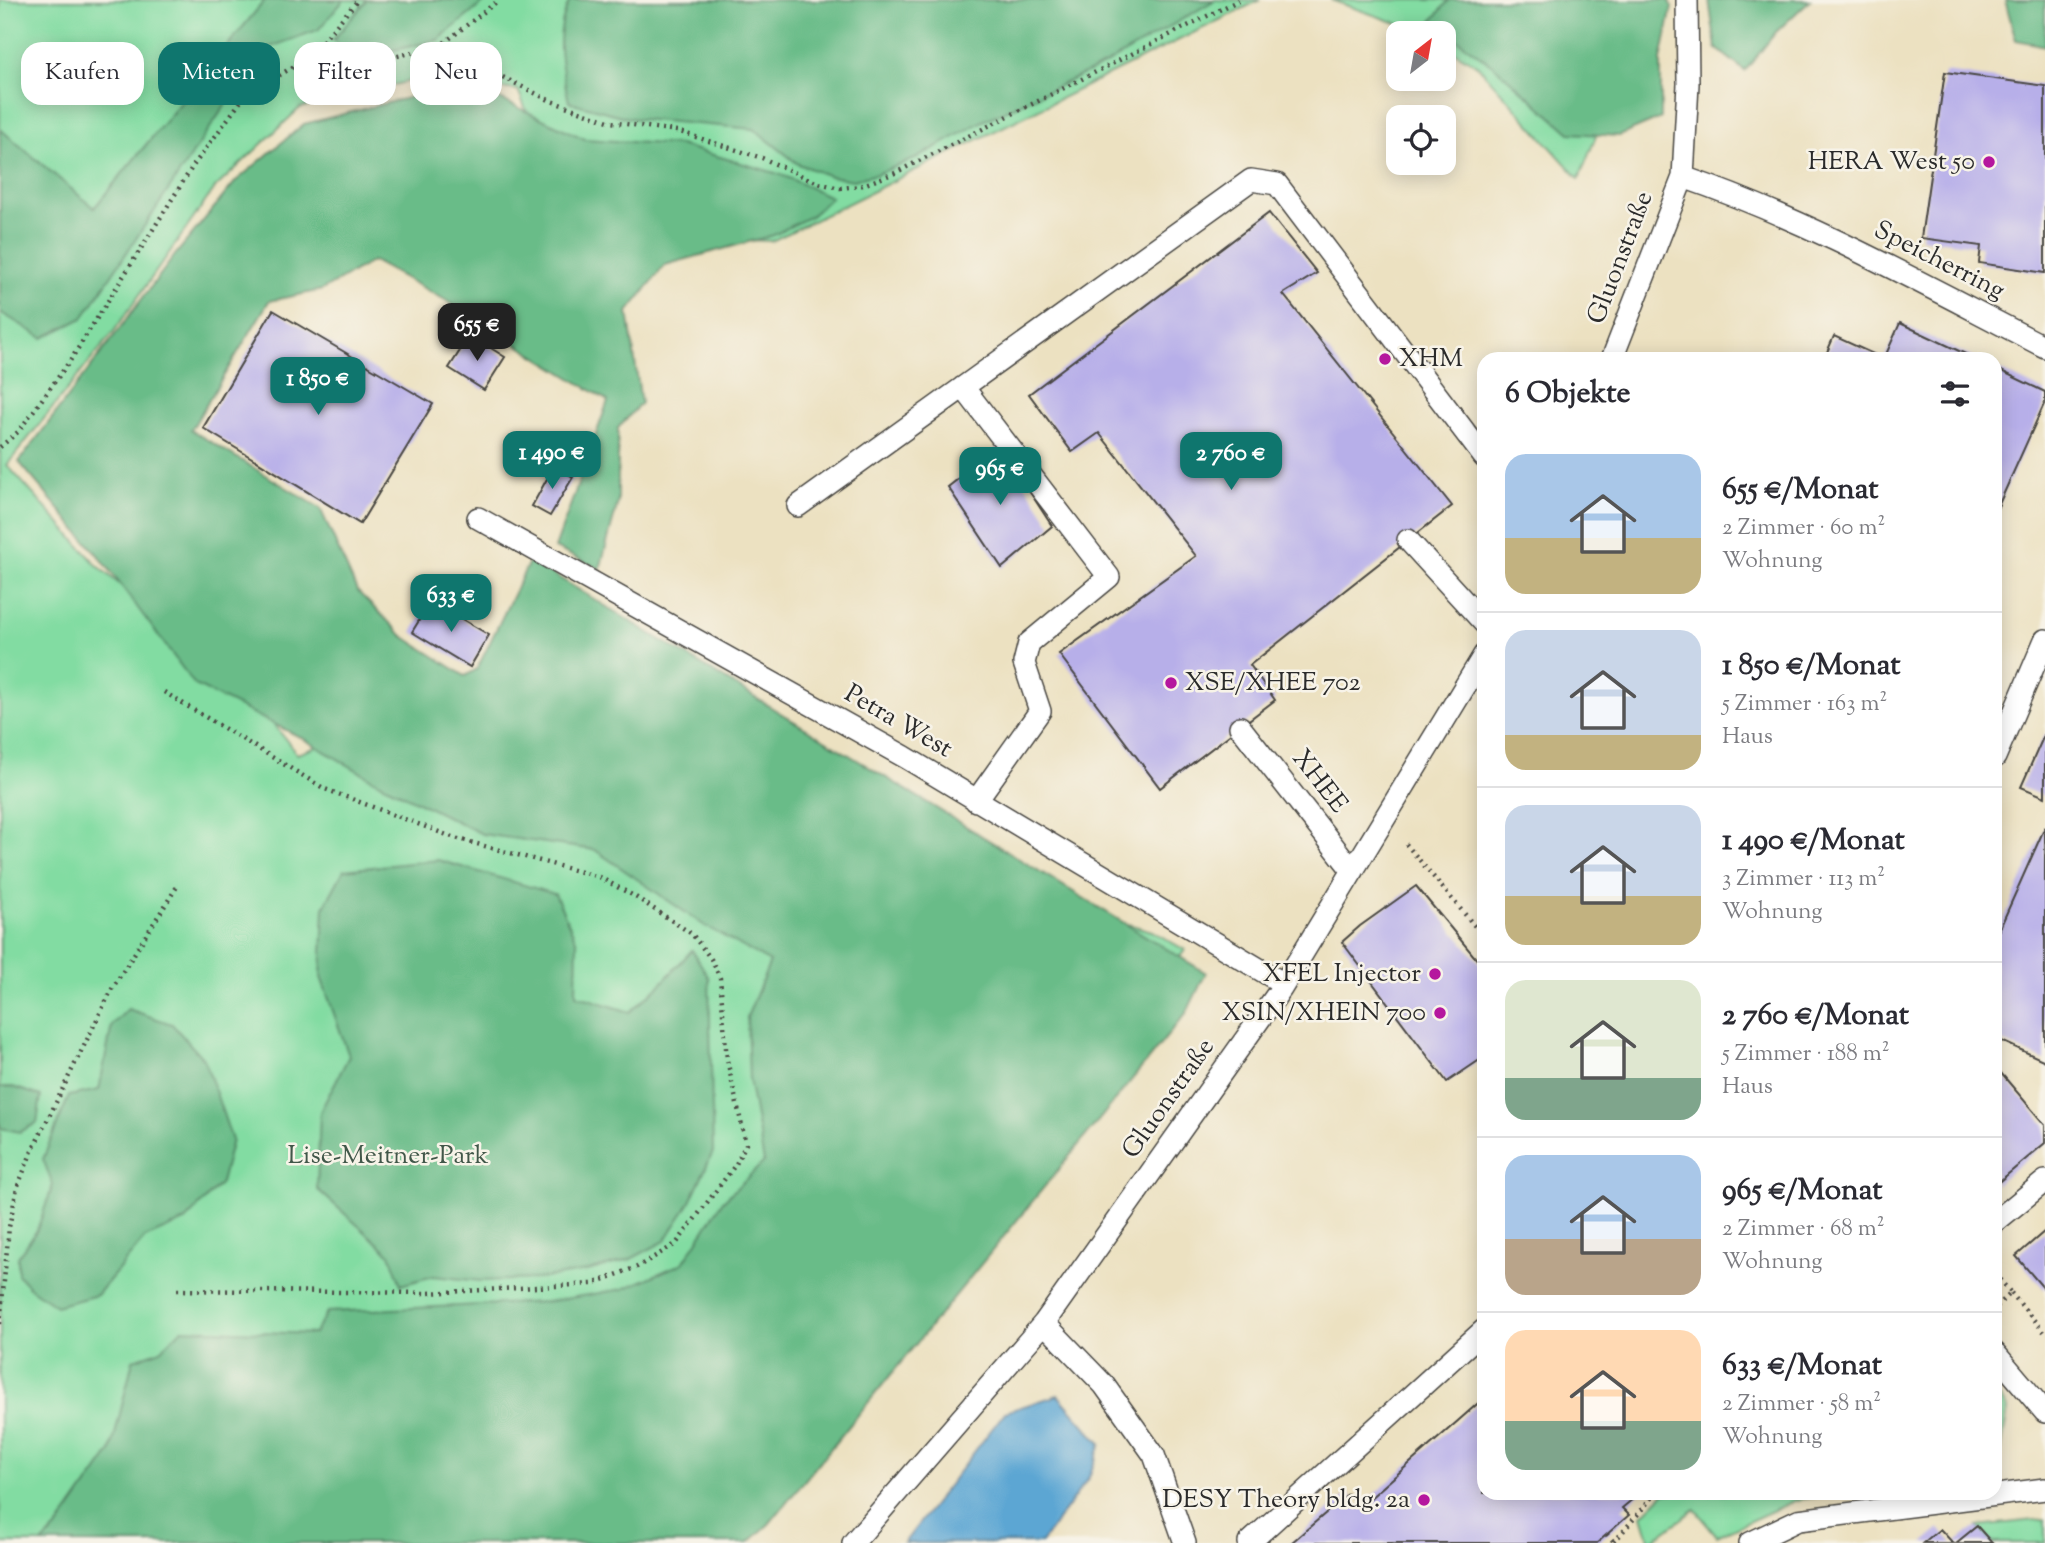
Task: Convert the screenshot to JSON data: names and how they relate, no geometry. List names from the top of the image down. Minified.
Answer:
{"streets":{"lane":["Gluonstraße","Speicherring","Petra West","XHEE"]},"crossings":[["Gluonstraße","Speicherring"],["Gluonstraße","Petra West"],["Gluonstraße","XHEE"]],"parks":["Lise-Meitner-Park"],"places":["HERA West 50","XHM","XSE/XHEE 702","XFEL Injector","XSIN/XHEIN 700","DESY Theory bldg. 2a"],"north":"top right","page":{"chip":["Kaufen","Mieten","Filter","Neu"],"price":["655 €","1 850 €","1 490 €","2 760 €","965 €","633 €"],"heading":"6 Objekte","list":[{"name":"655 €/Monat","note":"2 Zimmer · 60 m² · Wohnung"},{"name":"1 850 €/Monat","note":"5 Zimmer · 163 m² · Haus"},{"name":"1 490 €/Monat","note":"3 Zimmer · 113 m² · Wohnung"},{"name":"2 760 €/Monat","note":"5 Zimmer · 188 m² · Haus"},{"name":"965 €/Monat","note":"2 Zimmer · 68 m² · Wohnung"},{"name":"633 €/Monat","note":"2 Zimmer · 58 m² · Wohnung"}]}}
